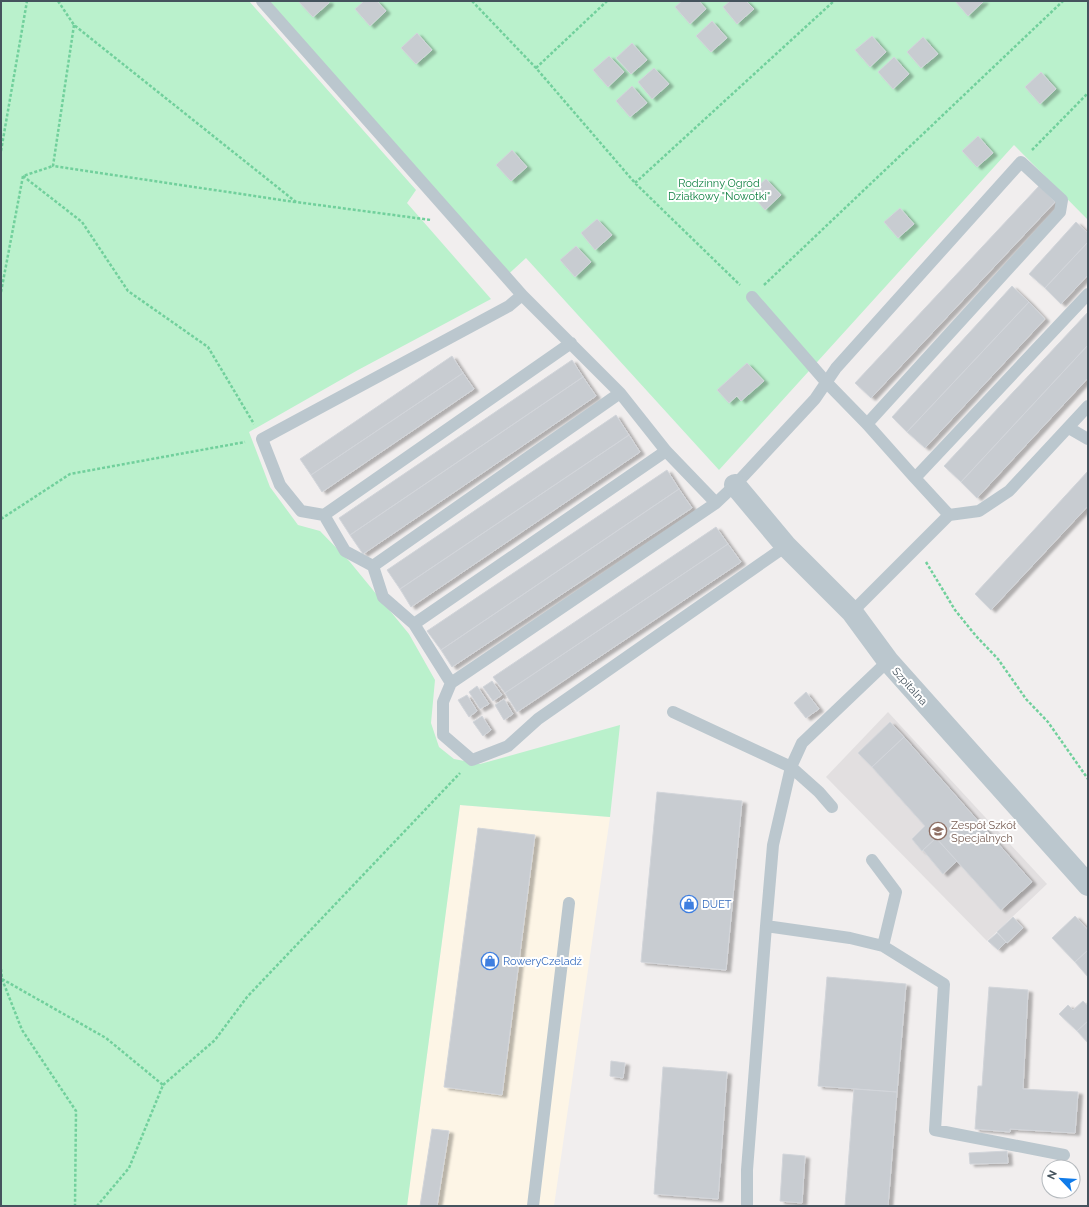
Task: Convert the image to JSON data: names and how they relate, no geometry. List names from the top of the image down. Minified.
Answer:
{"streets":{"street":["Szpitalna"]},"parks":["Rodzinny Ogród Działkowy \"Nowotki\""],"places":{"school or university":["Zespół Szkół Specjalnych"],"shop":["DUET","RoweryCzeladź"]},"north":"top left"}
